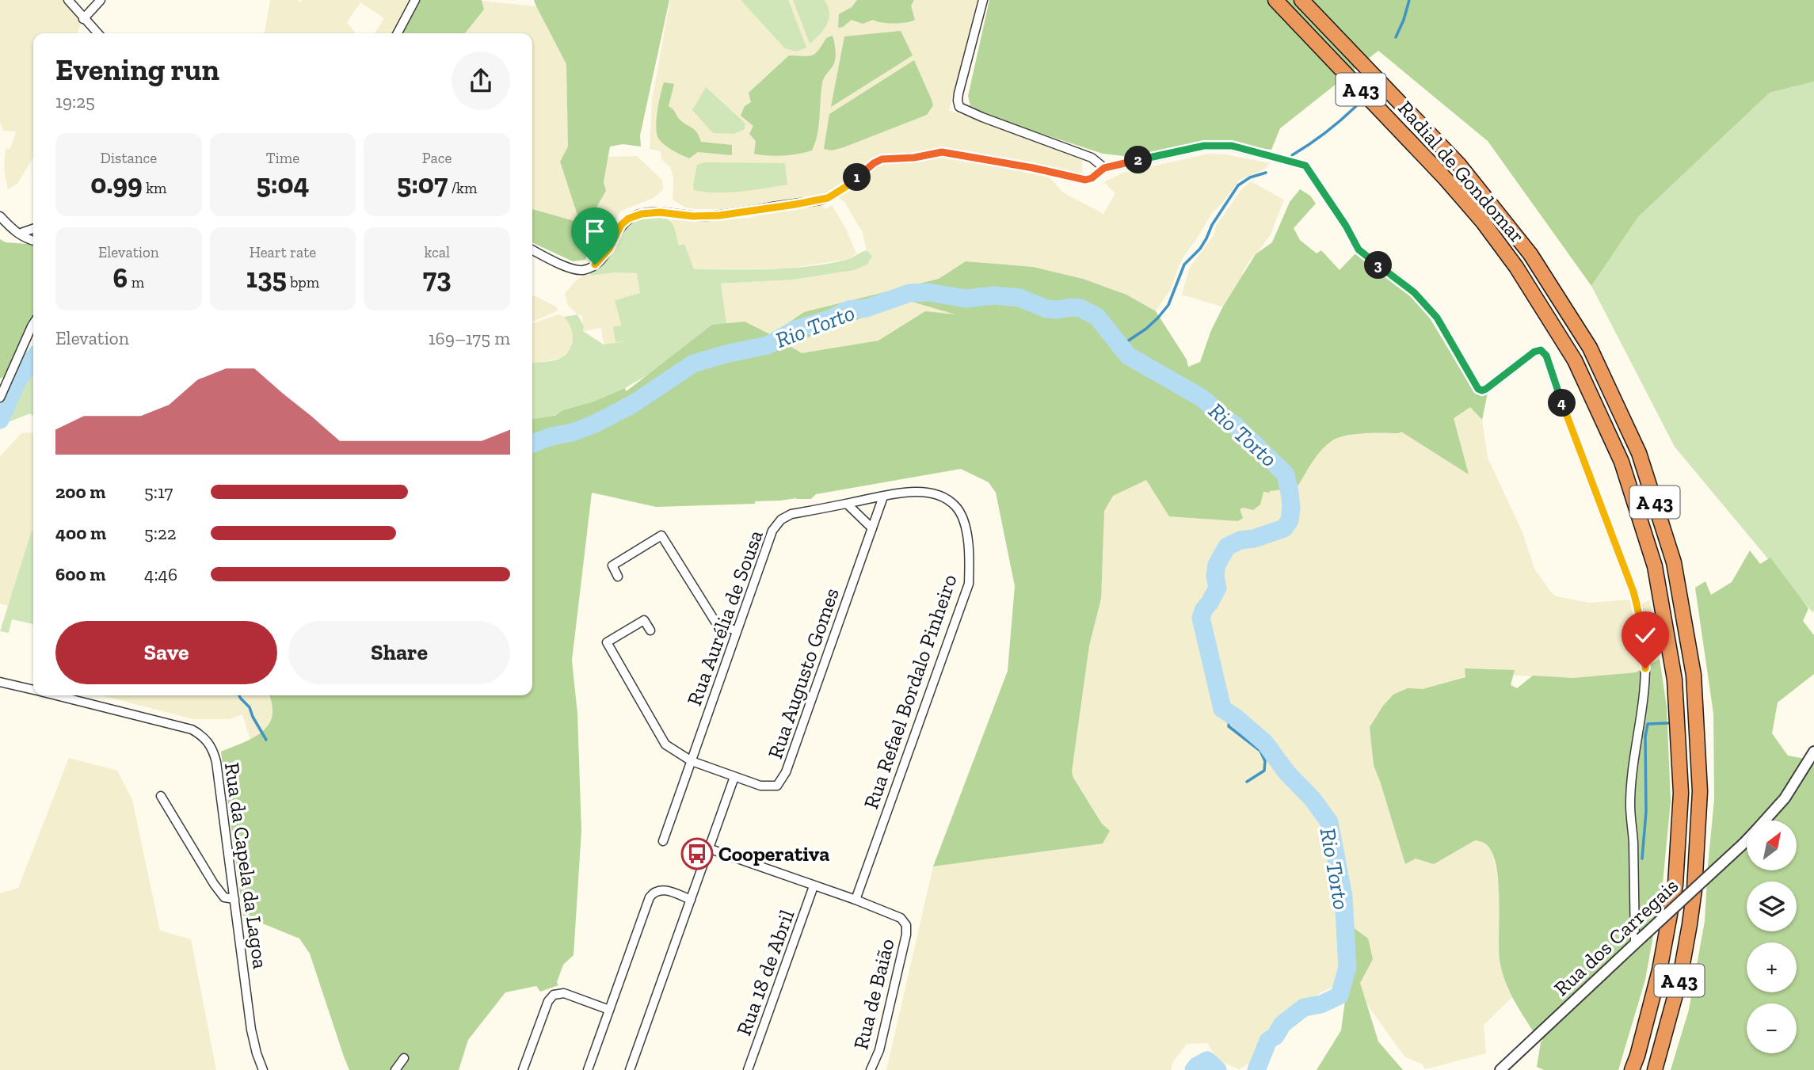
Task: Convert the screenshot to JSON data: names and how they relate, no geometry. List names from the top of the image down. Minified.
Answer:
{"streets":{"highway":["A 43","Radial de Gondomar"],"street":["Rua Aurélia de Sousa","Rua Augusto Gomes","Rua Refael Bordalo Pinheiro","Rua da Capela da Lagoa","Rua dos Carregais","Rua 18 de Abril","Rua de Baião"]},"crossings":[["Rua Aurélia de Sousa","Rua Refael Bordalo Pinheiro"],["Rua Augusto Gomes","Rua Refael Bordalo Pinheiro"],["Rua Refael Bordalo Pinheiro","Rua de Baião"]],"water":["Rio Torto"],"places":{"bus stop":["Cooperativa"]},"north":"top right","page":{"heading":["Evening run","19:25"],"stats":[["Distance","0.99 km"],["Time","5:04"],["Pace","5:07 /km"],["Elevation","6 m"],["Heart rate","135 bpm"],["kcal","73"]],"pins":["2","1","3","4"],"chart":["Elevation","169–175 m"],"list":[{"name":"200 m","note":"5:17"},{"name":"400 m","note":"5:22"},{"name":"600 m","note":"4:46"}],"buttons":["Save","Share"],"map_buttons":["+","−"]}}
